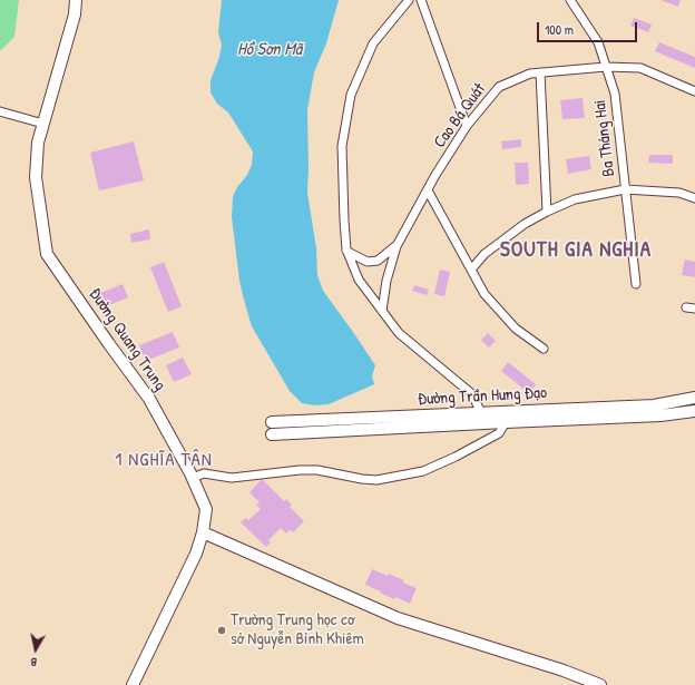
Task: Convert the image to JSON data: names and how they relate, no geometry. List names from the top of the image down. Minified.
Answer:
{"streets":{"street":["Cao Bá Quát","Ba Tháng Hai","Đường Quang Trung","Đường Trần Hưng Đạo"]},"crossings":[["Cao Bá Quát","Ba Tháng Hai"]],"districts":["SOUTH GIA NGHIA","1 NGHĨA TÂN"],"water":["Hồ Sơn Mã"],"places":["Trường Trung học cơ sở Nguyễn Bỉnh Khiêm"],"scale_bar":"100 m","north":"bottom"}
